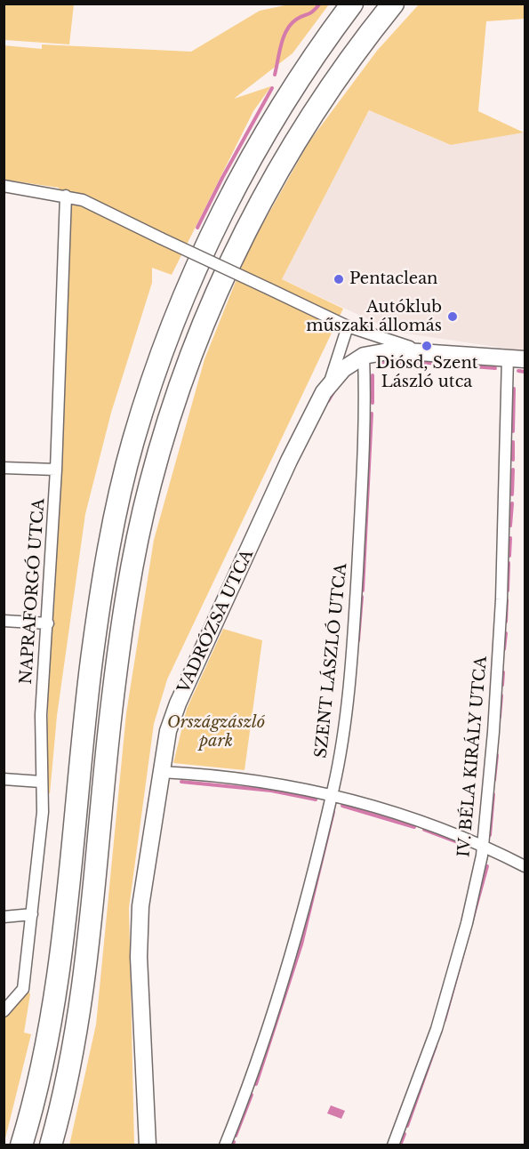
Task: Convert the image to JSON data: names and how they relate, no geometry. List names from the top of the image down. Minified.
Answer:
{"streets":{"street":["NAPRAFORGÓ UTCA","VADRÓZSA UTCA","SZENT LÁSZLÓ UTCA","IV. BÉLA KIRÁLY UTCA"]},"crossings":[["VADRÓZSA UTCA","SZENT LÁSZLÓ UTCA"],["VADRÓZSA UTCA","IV. BÉLA KIRÁLY UTCA"]],"parks":["Országzászló park"],"places":["Pentaclean","Autóklub műszaki állomás","Diósd, Szent László utca"]}
